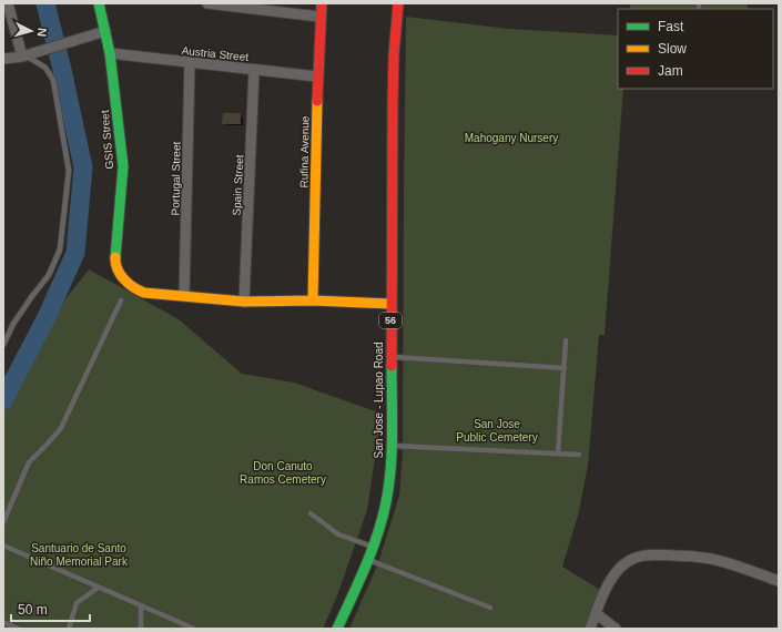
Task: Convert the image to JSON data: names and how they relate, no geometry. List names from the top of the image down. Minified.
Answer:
{"streets":{"main road":["GSIS Street","Rufina Avenue","56","San Jose - Lupao Road"],"street":["Austria Street","Portugal Street","Spain Street"]},"crossings":[["Austria Street","GSIS Street"],["Austria Street","Rufina Avenue"],["Austria Street","Portugal Street"],["Austria Street","Spain Street"],["GSIS Street","Portugal Street"]],"parks":["Mahogany Nursery","San Jose Public Cemetery","Don Canuto Ramos Cemetery","Santuario de Santo Niño Memorial Park"],"legend":["Fast","Slow","Jam"],"scale_bar":"50 m","north":"right"}
